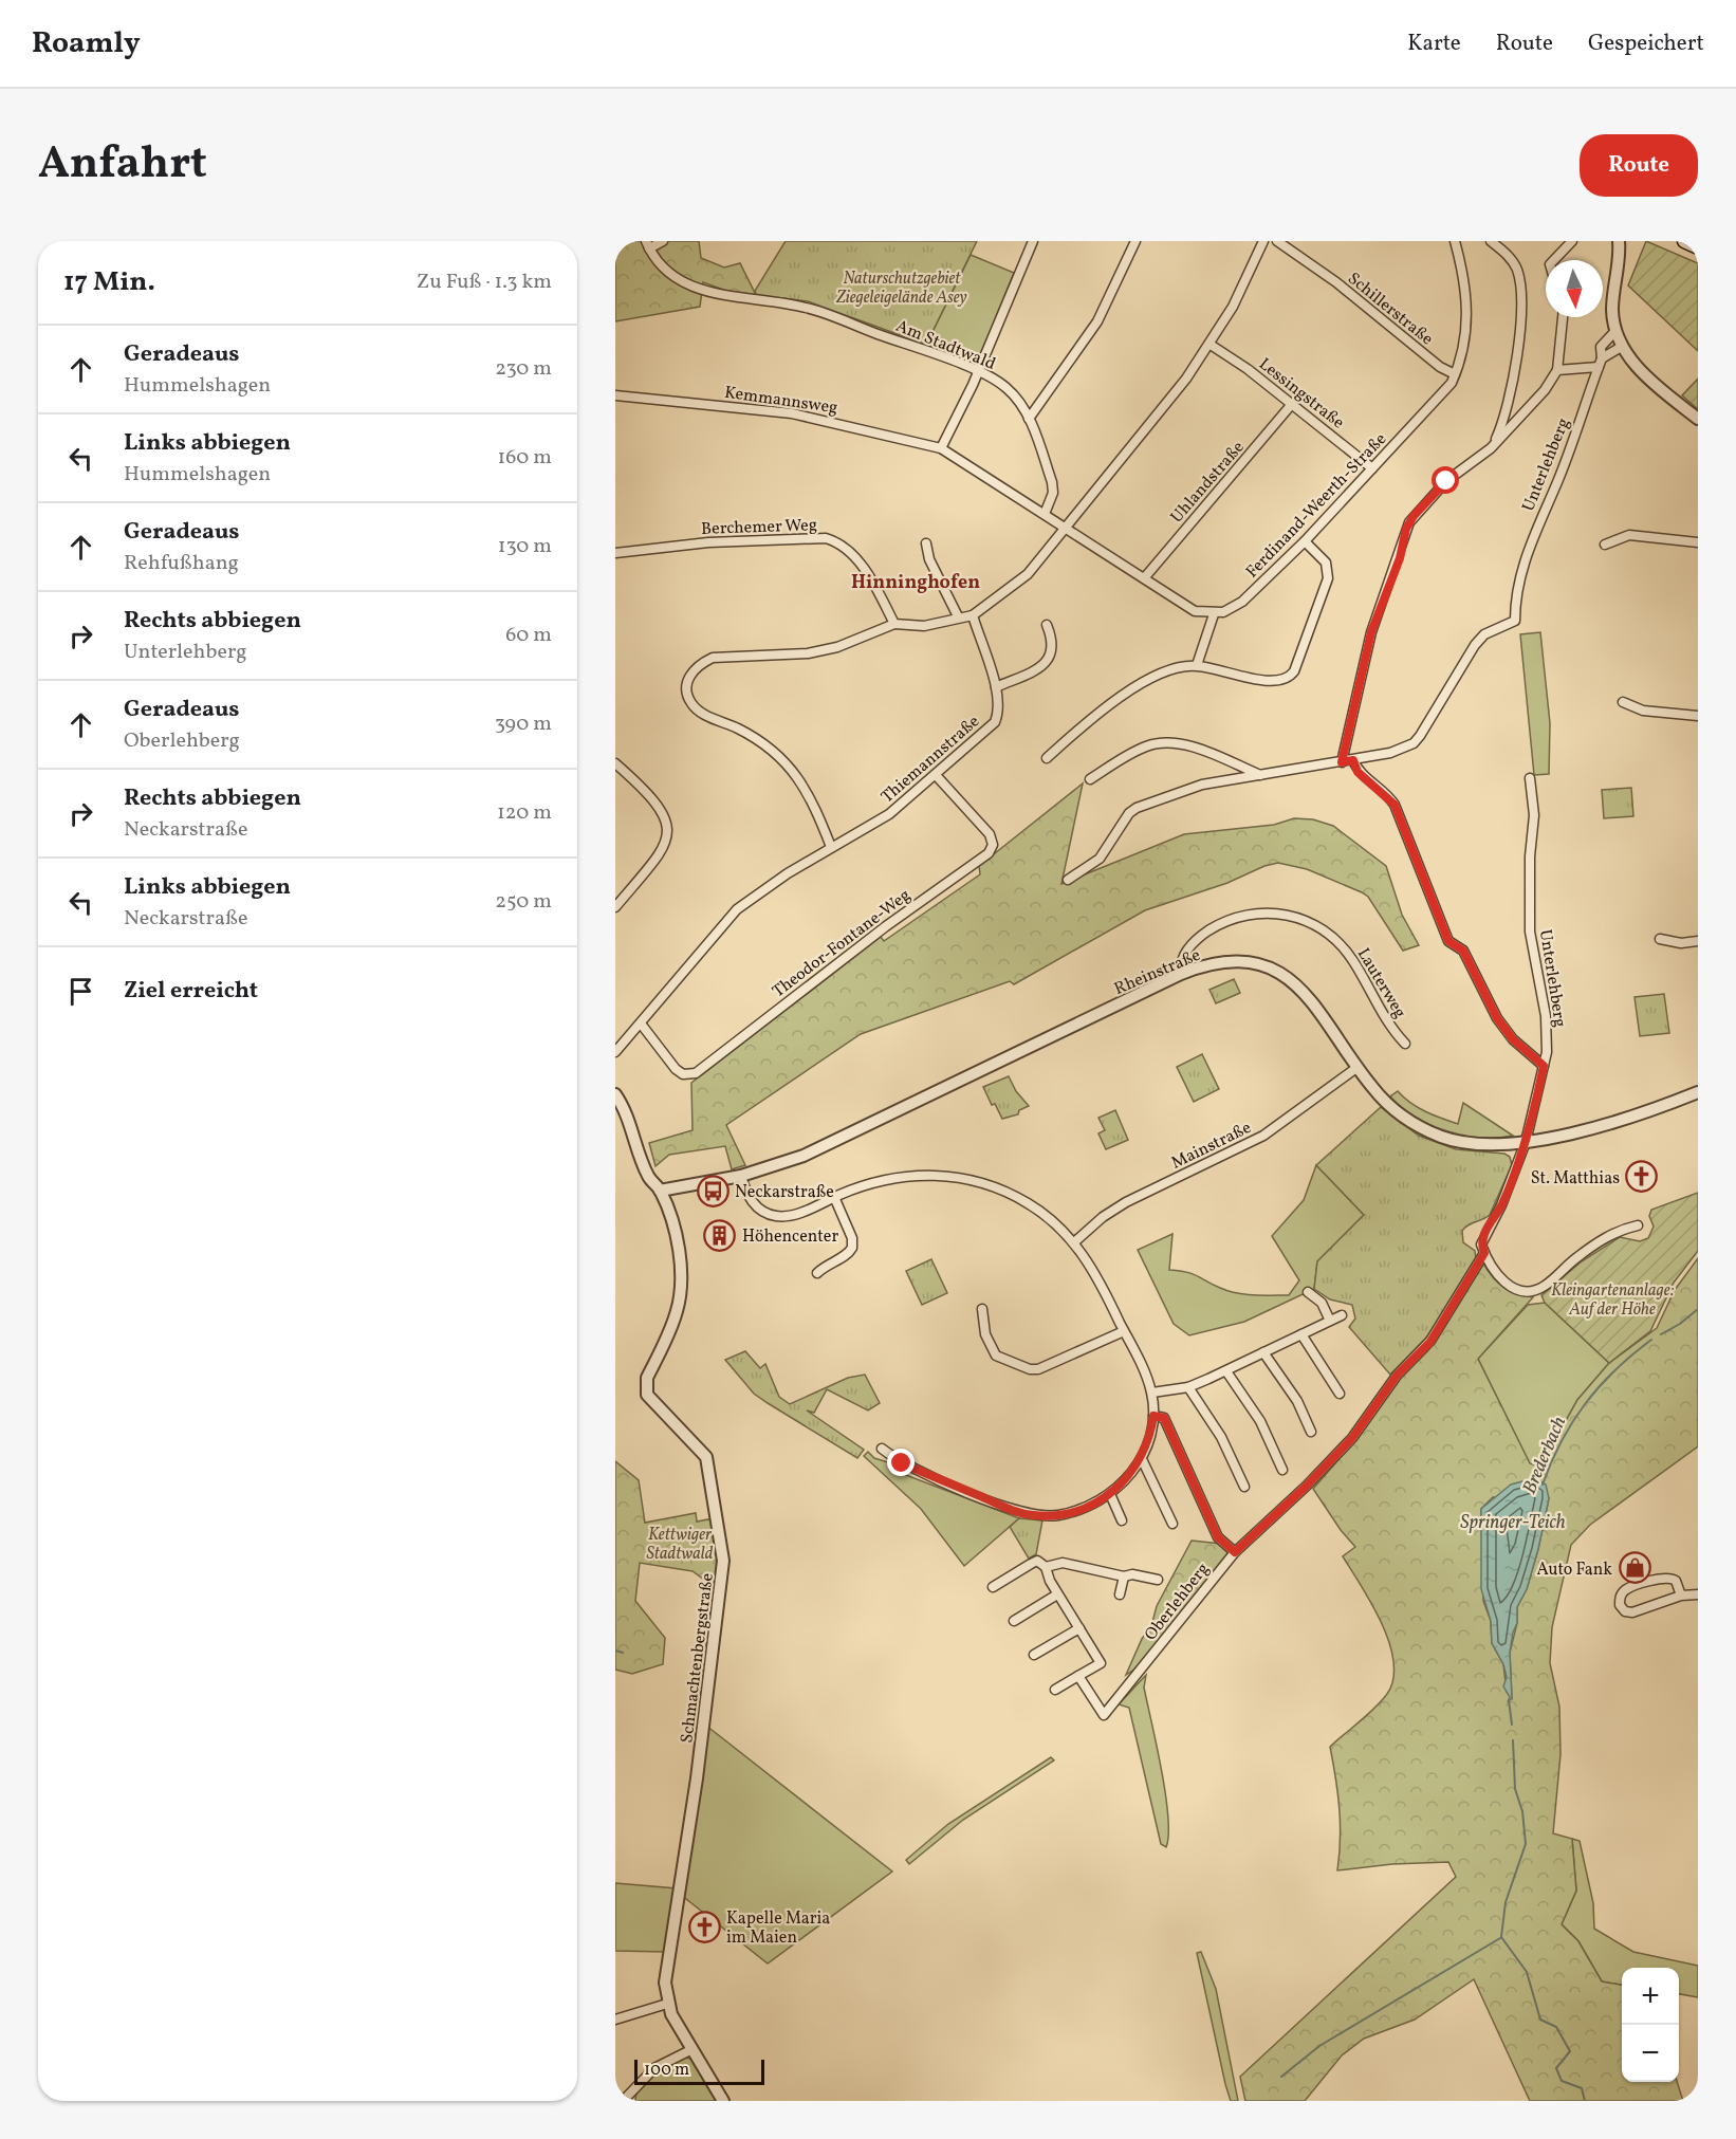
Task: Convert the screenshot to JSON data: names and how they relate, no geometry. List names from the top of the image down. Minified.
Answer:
{"streets":{"street":["Schillerstraße","Am Stadtwald","Lessingstraße","Kemmannsweg","Unterlehberg","Uhlandstraße","Ferdinand-Weerth-Straße","Berchemer Weg","Thiemannstraße","Theodor-Fontane-Weg","Rheinstraße","Lauterweg","Mainstraße","Oberlehberg","Schmachtenbergstraße"]},"crossings":[["Schillerstraße","Ferdinand-Weerth-Straße"],["Am Stadtwald","Kemmannsweg"],["Lessingstraße","Uhlandstraße"],["Lessingstraße","Ferdinand-Weerth-Straße"],["Unterlehberg","Rheinstraße"],["Thiemannstraße","Theodor-Fontane-Weg"],["Rheinstraße","Lauterweg"],["Rheinstraße","Mainstraße"],["Rheinstraße","Schmachtenbergstraße"]],"districts":["Hinninghofen"],"water":["Brederbach","Springer-Teich"],"parks":["Naturschutzgebiet Ziegeleigelände Asey","Kleingartenanlage: Auf der Höhe","Kettwiger Stadtwald"],"places":{"church":["St. Matthias","Kapelle Maria im Maien"],"bus stop":["Neckarstraße"],"building":["Höhencenter"],"shop":["Auto Fank"]},"scale_bar":"100 m","north":"bottom","page":{"header":"Roamly","nav":["Karte","Route","Gespeichert"],"title":"Anfahrt","buttons":"Route","heading":["17 Min.","Zu Fuß · 1.3 km"],"list":[["Geradeaus","Hummelshagen","230 m"],["Links abbiegen","Hummelshagen","160 m"],["Geradeaus","Rehfußhang","130 m"],["Rechts abbiegen","Unterlehberg","60 m"],["Geradeaus","Oberlehberg","390 m"],["Rechts abbiegen","Neckarstraße","120 m"],["Links abbiegen","Neckarstraße","250 m"],"Ziel erreicht"],"map_buttons":["+","−"],"scale":"100 m"}}
